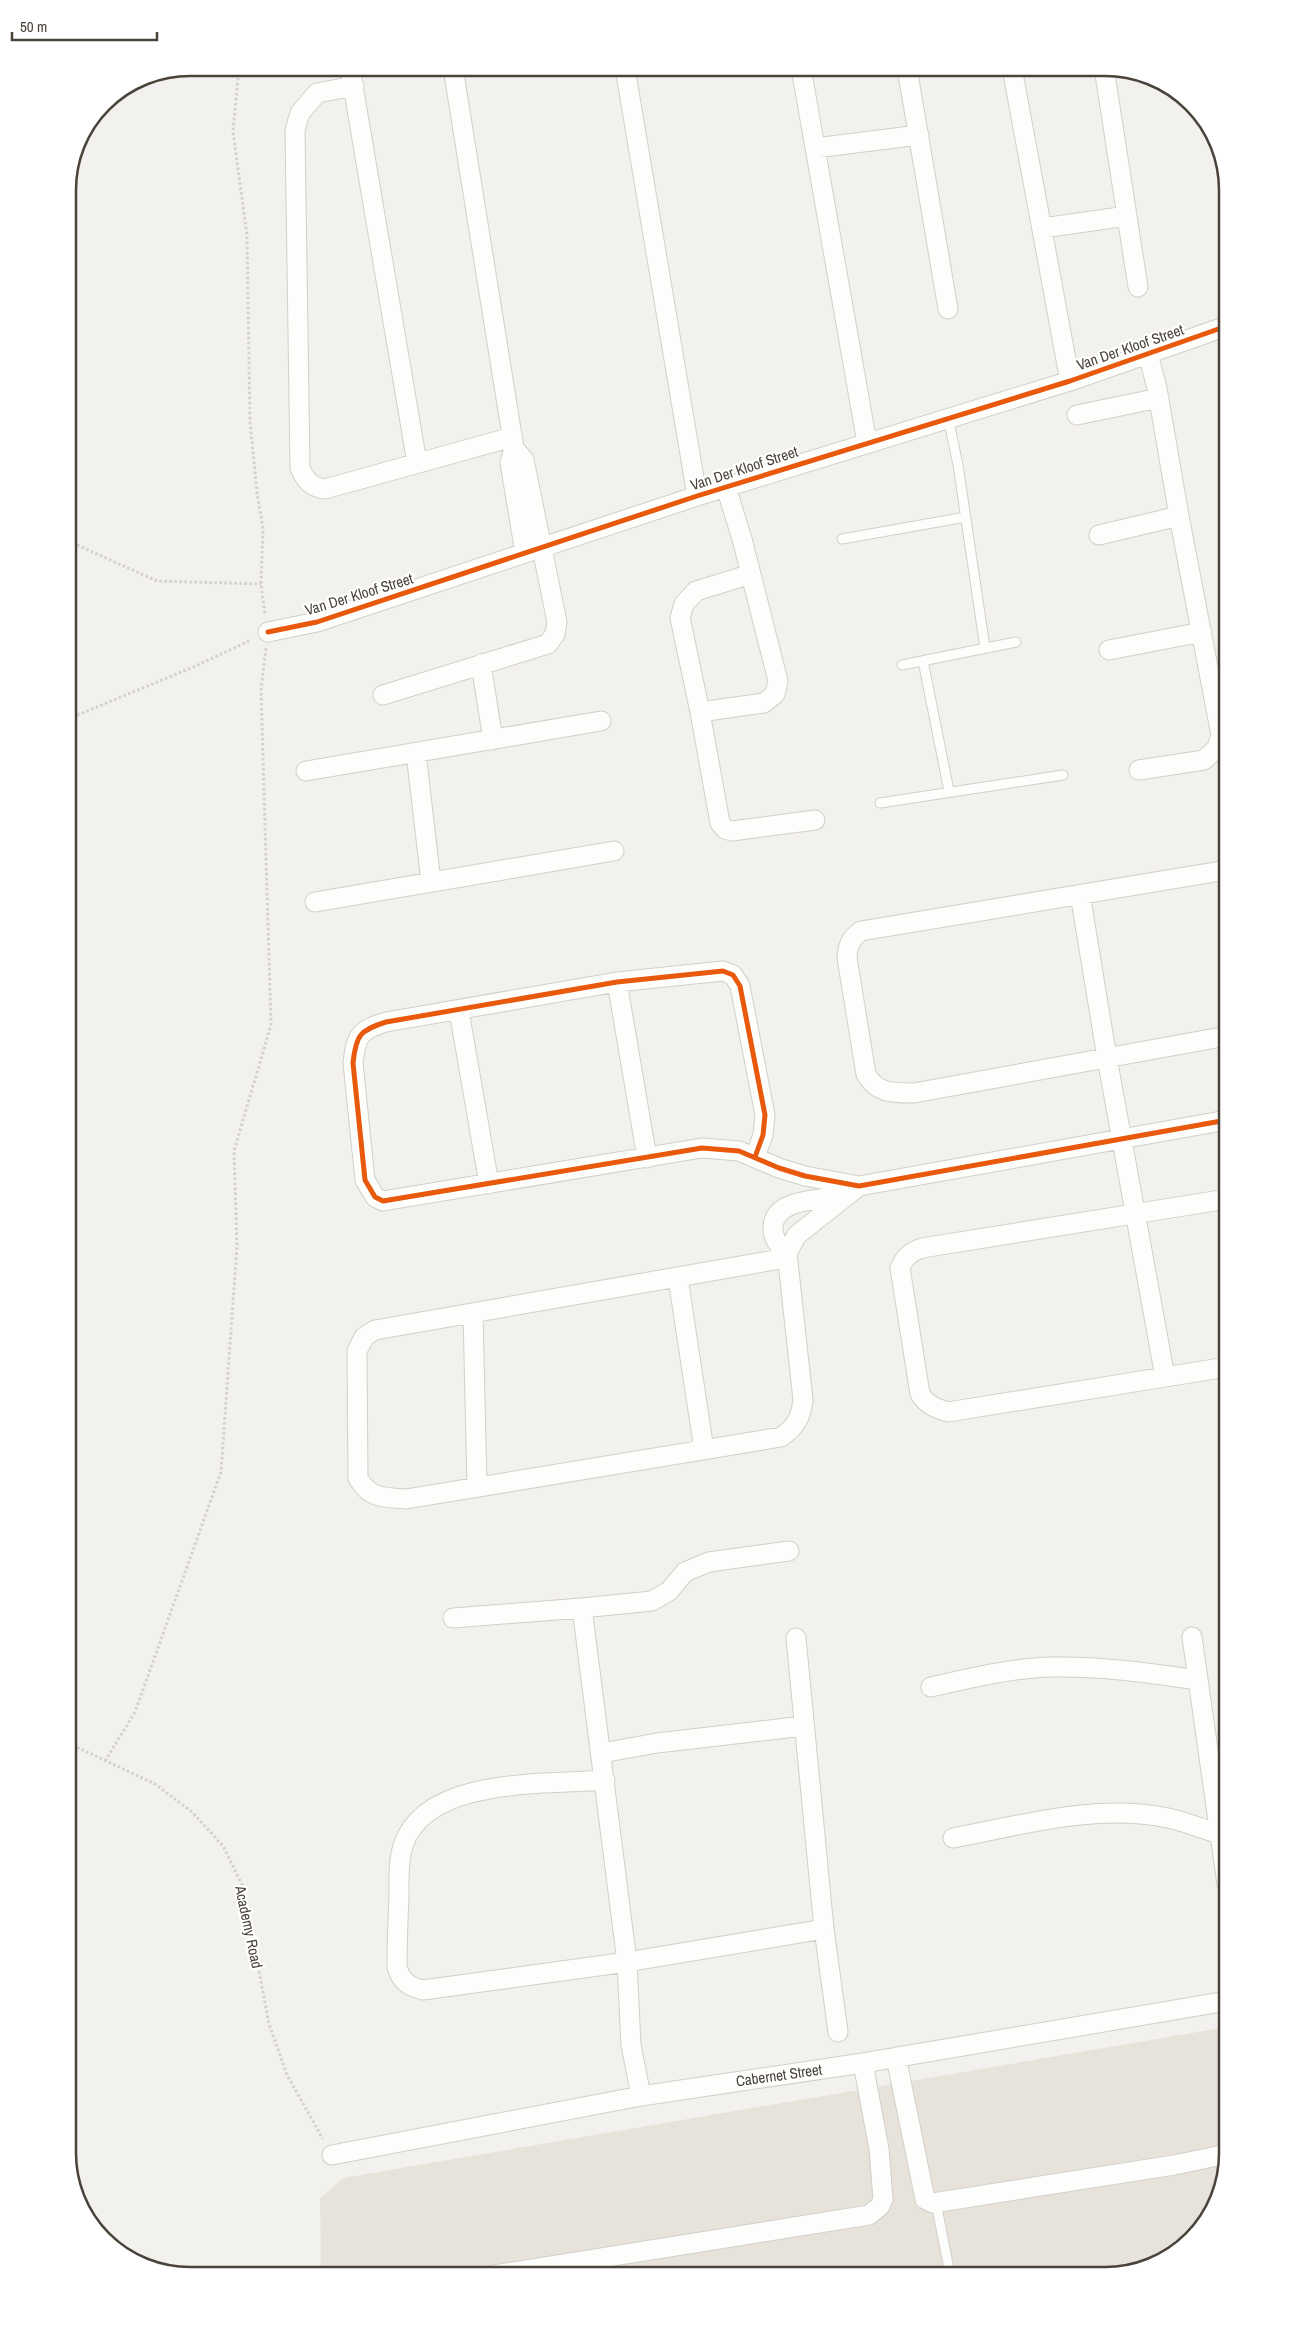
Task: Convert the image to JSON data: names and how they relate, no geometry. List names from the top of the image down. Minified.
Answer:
{"streets":{"street":["Van Der Kloof Street","Cabernet Street"],"path":["Academy Road"]},"crossings":[["Academy Road","Cabernet Street"]],"scale_bar":"50 m"}
